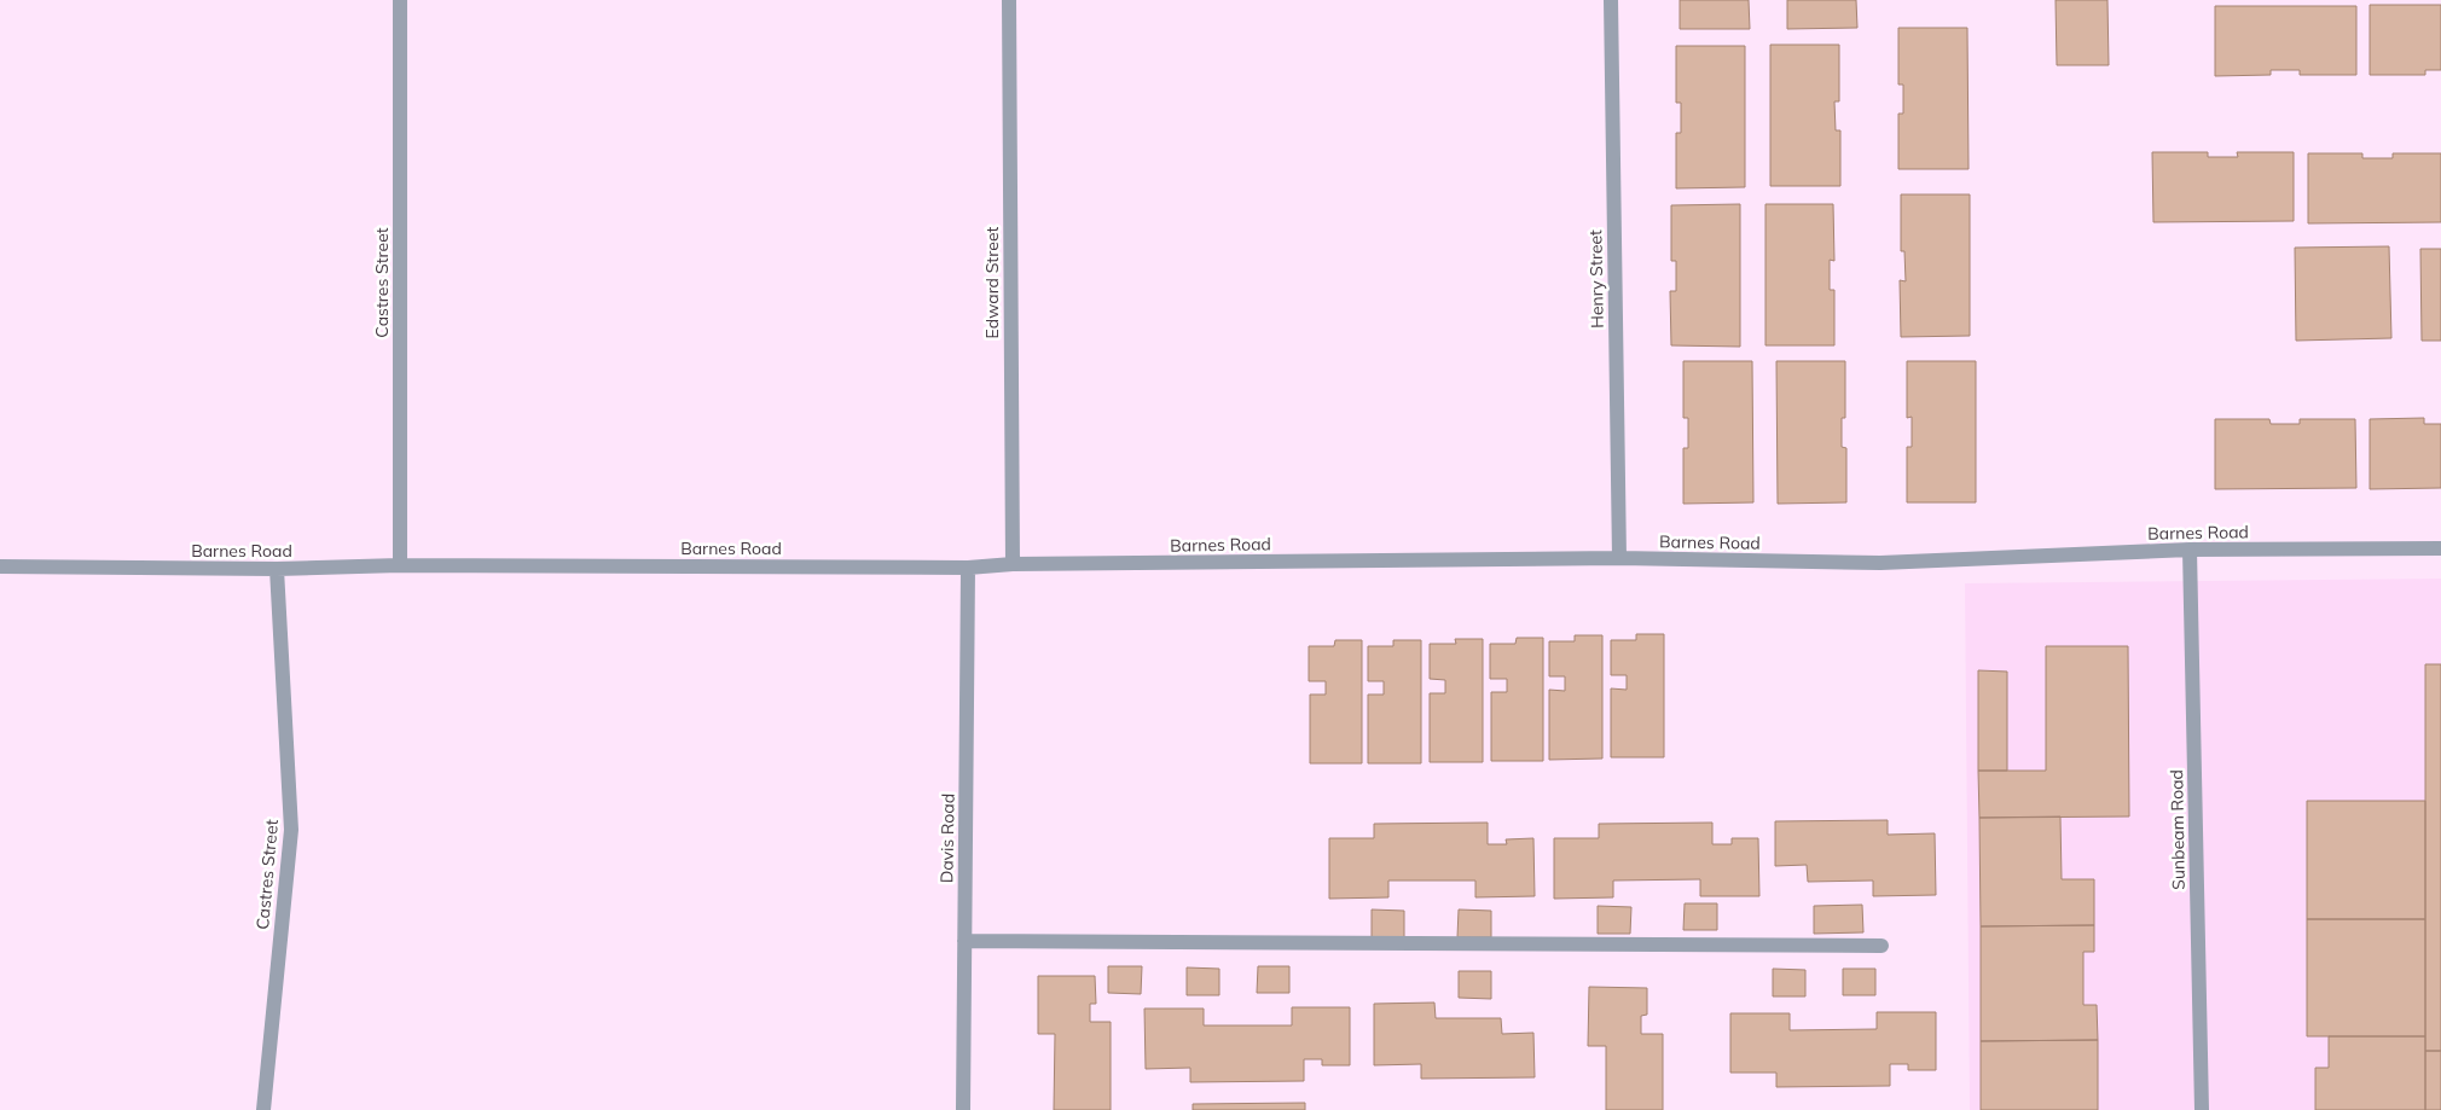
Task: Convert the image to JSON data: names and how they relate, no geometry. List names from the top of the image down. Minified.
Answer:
{"streets":{"street":["Henry Street","Castres Street","Edward Street","Barnes Road","Sunbeam Road","Davis Road"]},"crossings":[["Henry Street","Barnes Road"],["Castres Street","Barnes Road"],["Edward Street","Barnes Road"],["Barnes Road","Sunbeam Road"],["Barnes Road","Davis Road"]]}
